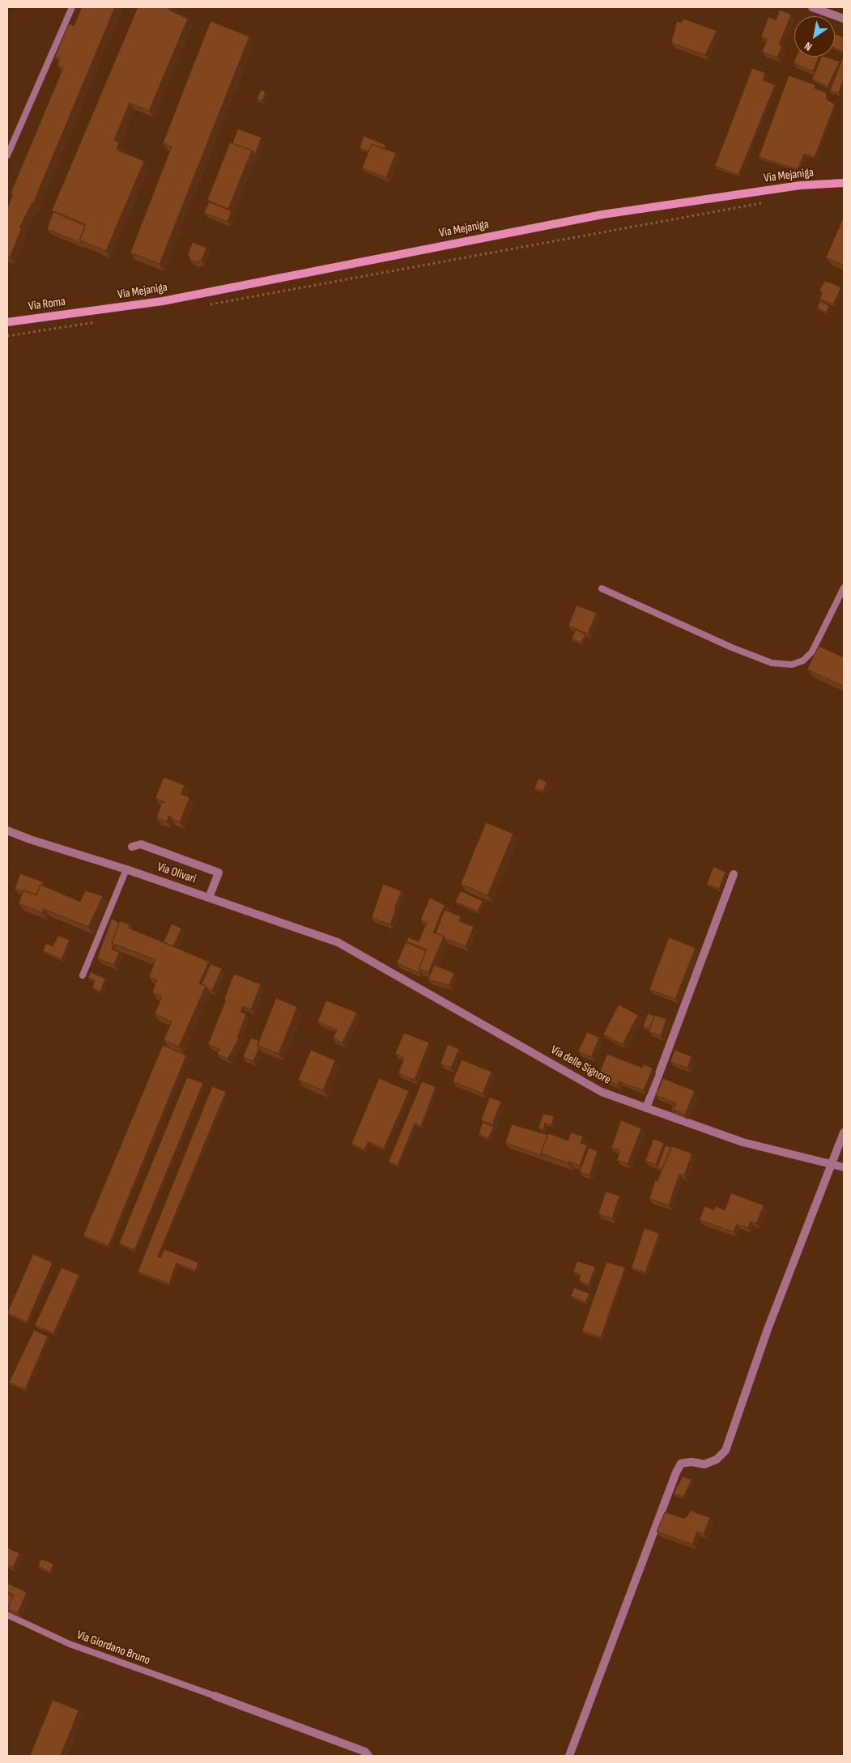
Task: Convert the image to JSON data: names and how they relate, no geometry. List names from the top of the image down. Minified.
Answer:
{"streets":{"main road":["Via Mejaniga","Via Roma"],"street":["Via Olivari","Via delle Signore"],"lane":["Via Giordano Bruno"]},"crossings":[["Via Mejaniga","Via Roma"],["Via Olivari","Via delle Signore"]],"north":"bottom left"}
